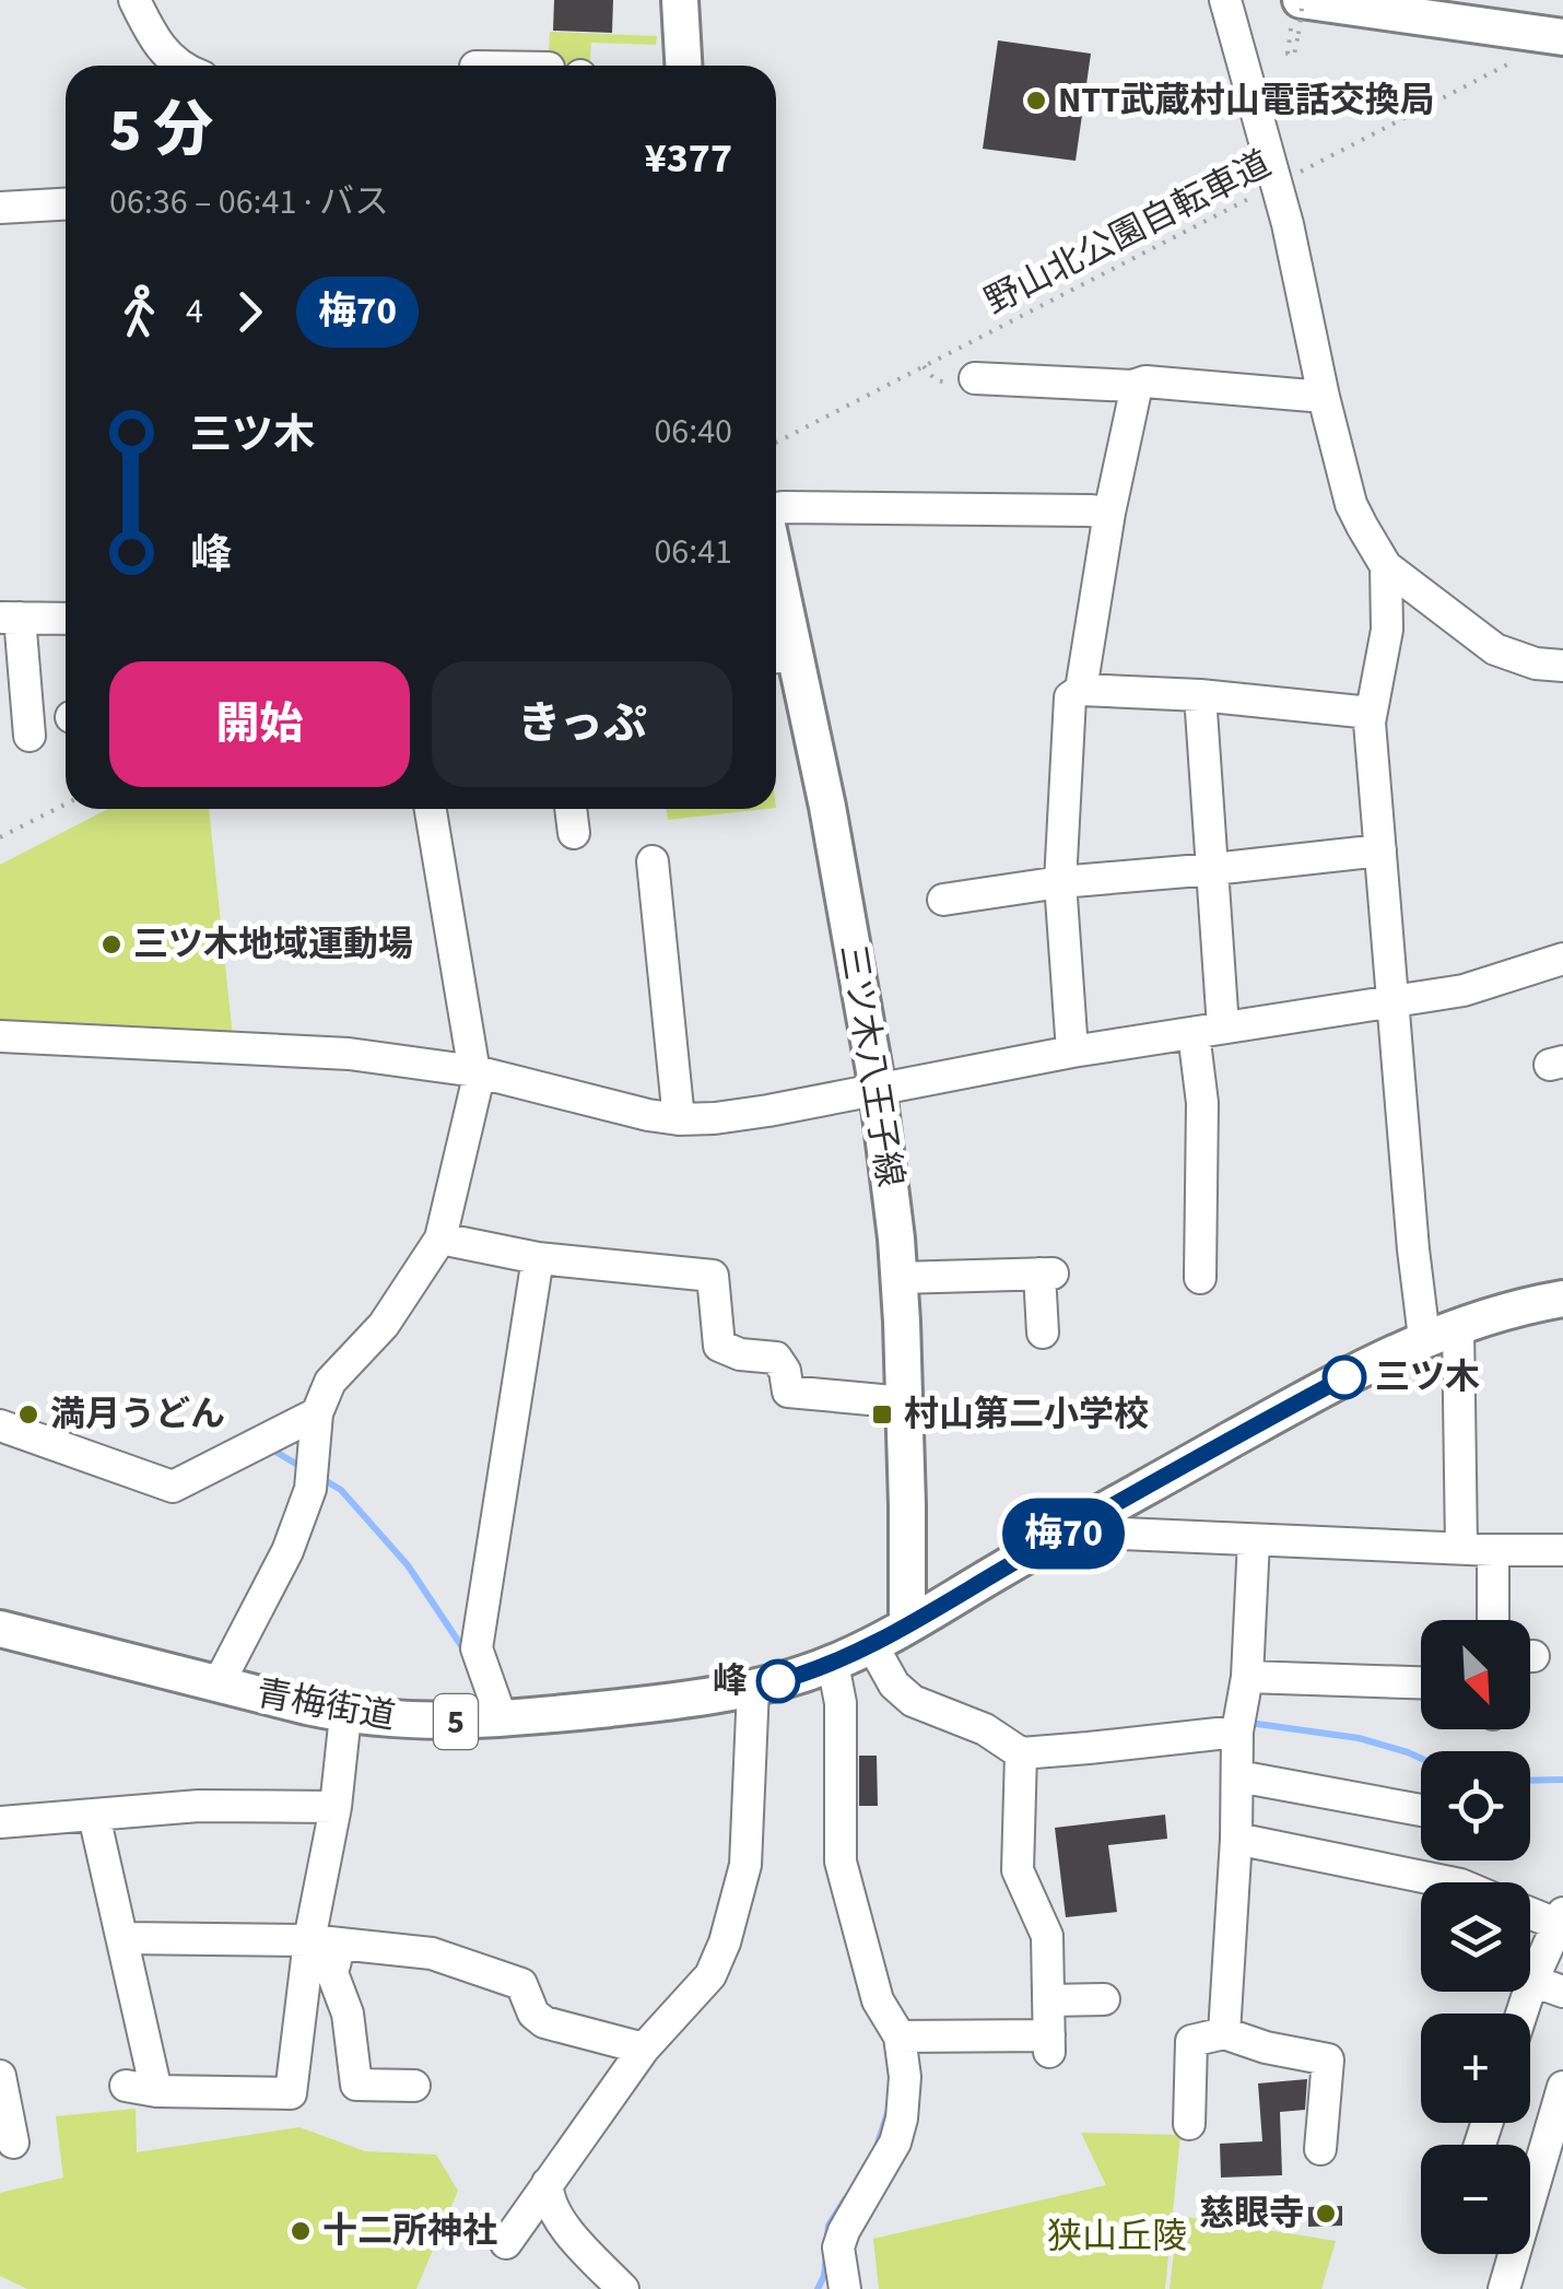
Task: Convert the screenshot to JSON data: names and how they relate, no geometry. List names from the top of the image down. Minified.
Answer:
{"streets":{"main road":["三ツ木八王子線","青梅街道","5"],"path":["野山北公園自転車道"]},"crossings":[["三ツ木八王子線","青梅街道"],["三ツ木八王子線","5"],["青梅街道","5"]],"parks":["狭山丘陵"],"places":{"other":["NTT武蔵村山電話交換局","三ツ木地域運動場","三ツ木","満月うどん","峰","慈眼寺","十二所神社"],"transit":["村山第二小学校"]},"lines":["bus line 梅70"],"north":"bottom right","page":{"on_map":"梅70","heading":["5 分","06:36 – 06:41 · バス","¥377"],"legs":["4","梅70"],"list":[{"name":"三ツ木","value":"06:40"},{"name":"峰","value":"06:41"}],"buttons":["開始","きっぷ"],"map_buttons":["+","−"]}}
